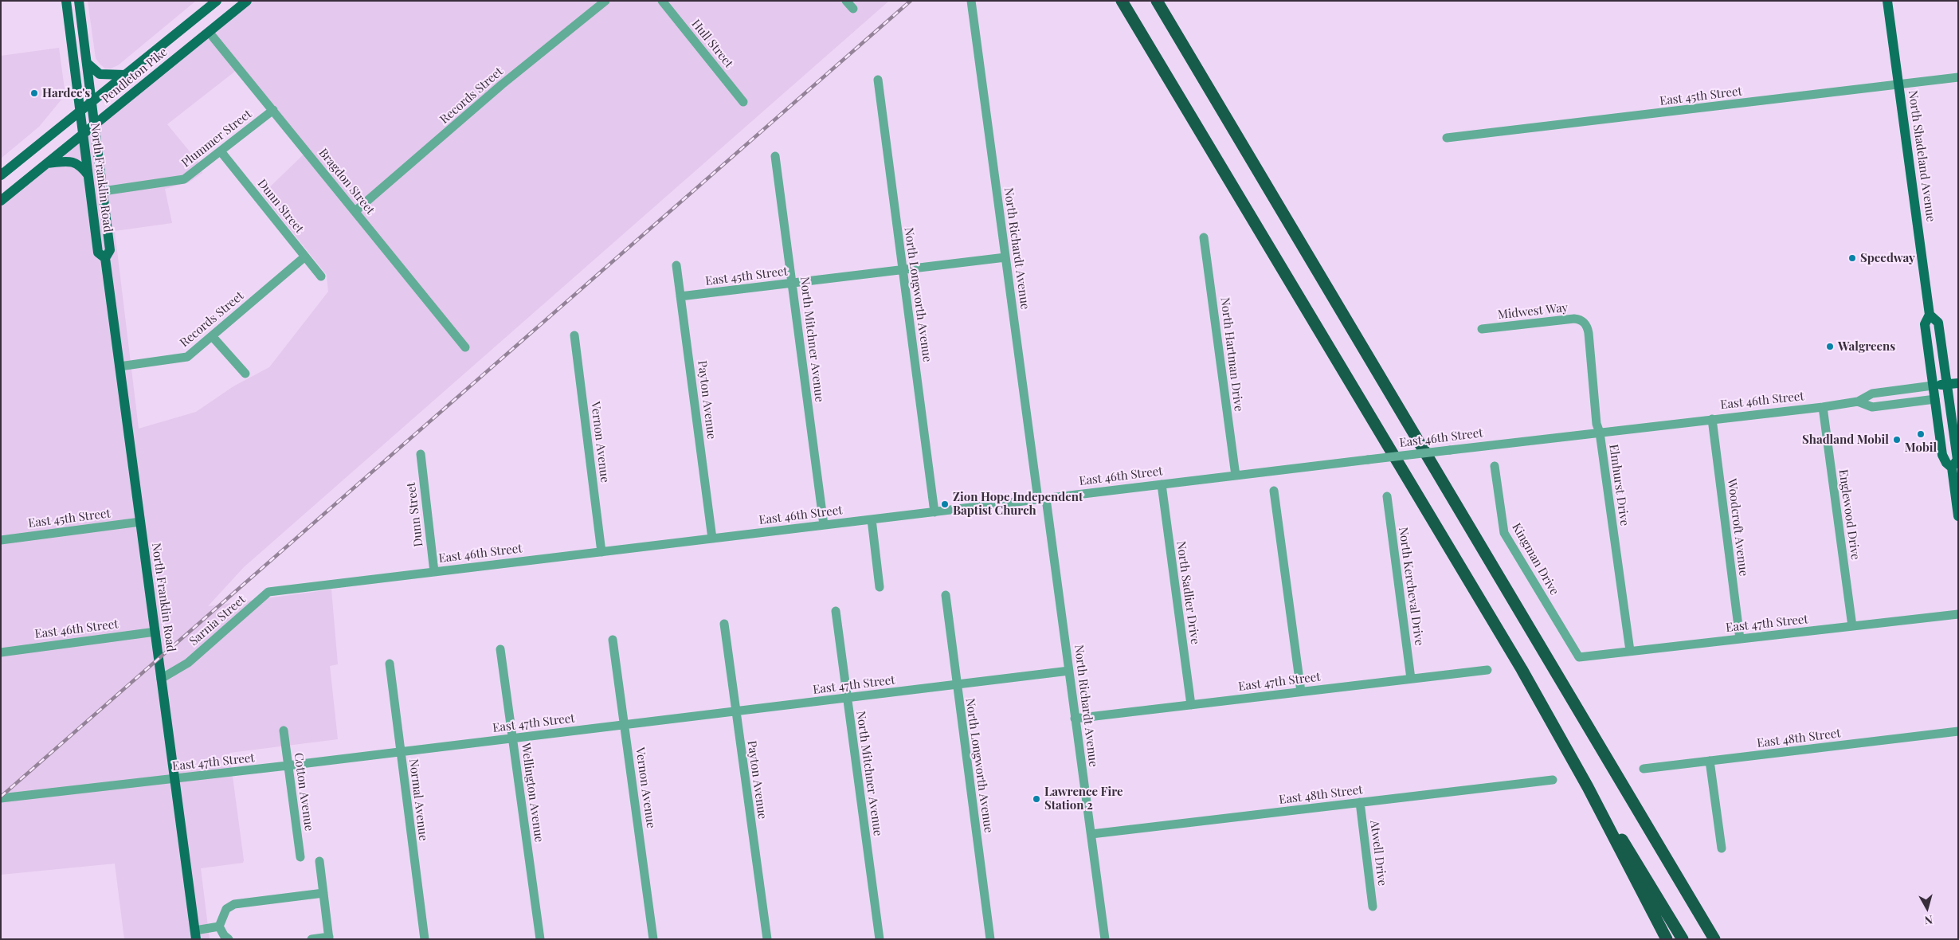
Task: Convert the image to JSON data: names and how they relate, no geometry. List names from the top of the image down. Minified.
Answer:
{"streets":{"main road":["Pendleton Pike","North Shadeland Avenue","North Franklin Road","East 46th Street"],"street":["Hull Street","Records Street","East 45th Street","Plummer Street","Bragdon Street","Dunn Street","North Richardt Avenue","North Longworth Avenue","Midwest Way","North Mitchner Avenue","North Hartman Drive","Payton Avenue","Vernon Avenue","Elmhurst Drive","Englewood Drive","Woodcroft Avenue","Kingman Drive","North Kercheval Drive","North Sadlier Drive","Sarnia Street","East 47th Street","East 48th Street","Cotton Avenue","Wellington Avenue","Normal Avenue","Atwell Drive"]},"crossings":[["Pendleton Pike","North Franklin Road"],["Pendleton Pike","Bragdon Street"],["Records Street","North Franklin Road"],["Records Street","Bragdon Street"],["Records Street","Dunn Street"],["East 45th Street","North Shadeland Avenue"],["East 45th Street","North Franklin Road"],["East 45th Street","North Richardt Avenue"],["East 45th Street","North Longworth Avenue"],["East 45th Street","North Mitchner Avenue"],["East 45th Street","Payton Avenue"],["Plummer Street","North Franklin Road"],["Plummer Street","Bragdon Street"],["Plummer Street","Dunn Street"],["North Shadeland Avenue","East 46th Street"],["North Franklin Road","East 46th Street"],["North Franklin Road","Sarnia Street"],["North Franklin Road","East 47th Street"],["Dunn Street","East 46th Street"],["North Richardt Avenue","East 46th Street"],["North Richardt Avenue","East 47th Street"],["North Richardt Avenue","East 48th Street"],["North Longworth Avenue","East 46th Street"],["North Longworth Avenue","East 47th Street"],["Midwest Way","Elmhurst Drive"],["North Mitchner Avenue","East 46th Street"],["North Mitchner Avenue","East 47th Street"],["North Hartman Drive","East 46th Street"],["Payton Avenue","East 46th Street"],["Payton Avenue","East 47th Street"],["East 46th Street","Vernon Avenue"],["East 46th Street","Elmhurst Drive"],["East 46th Street","Englewood Drive"],["East 46th Street","Woodcroft Avenue"],["East 46th Street","North Sadlier Drive"],["East 46th Street","Sarnia Street"],["Vernon Avenue","East 47th Street"],["Elmhurst Drive","East 47th Street"],["Englewood Drive","East 47th Street"],["Woodcroft Avenue","East 47th Street"],["Kingman Drive","East 47th Street"],["North Kercheval Drive","East 47th Street"],["North Sadlier Drive","East 47th Street"],["East 47th Street","Cotton Avenue"],["East 47th Street","Wellington Avenue"],["East 47th Street","Normal Avenue"],["East 48th Street","Atwell Drive"]],"places":["Hardee's","Speedway","Walgreens","Mobil","Shadland Mobil","Zion Hope Independent Baptist Church","Lawrence Fire Station 2"],"north":"bottom"}
